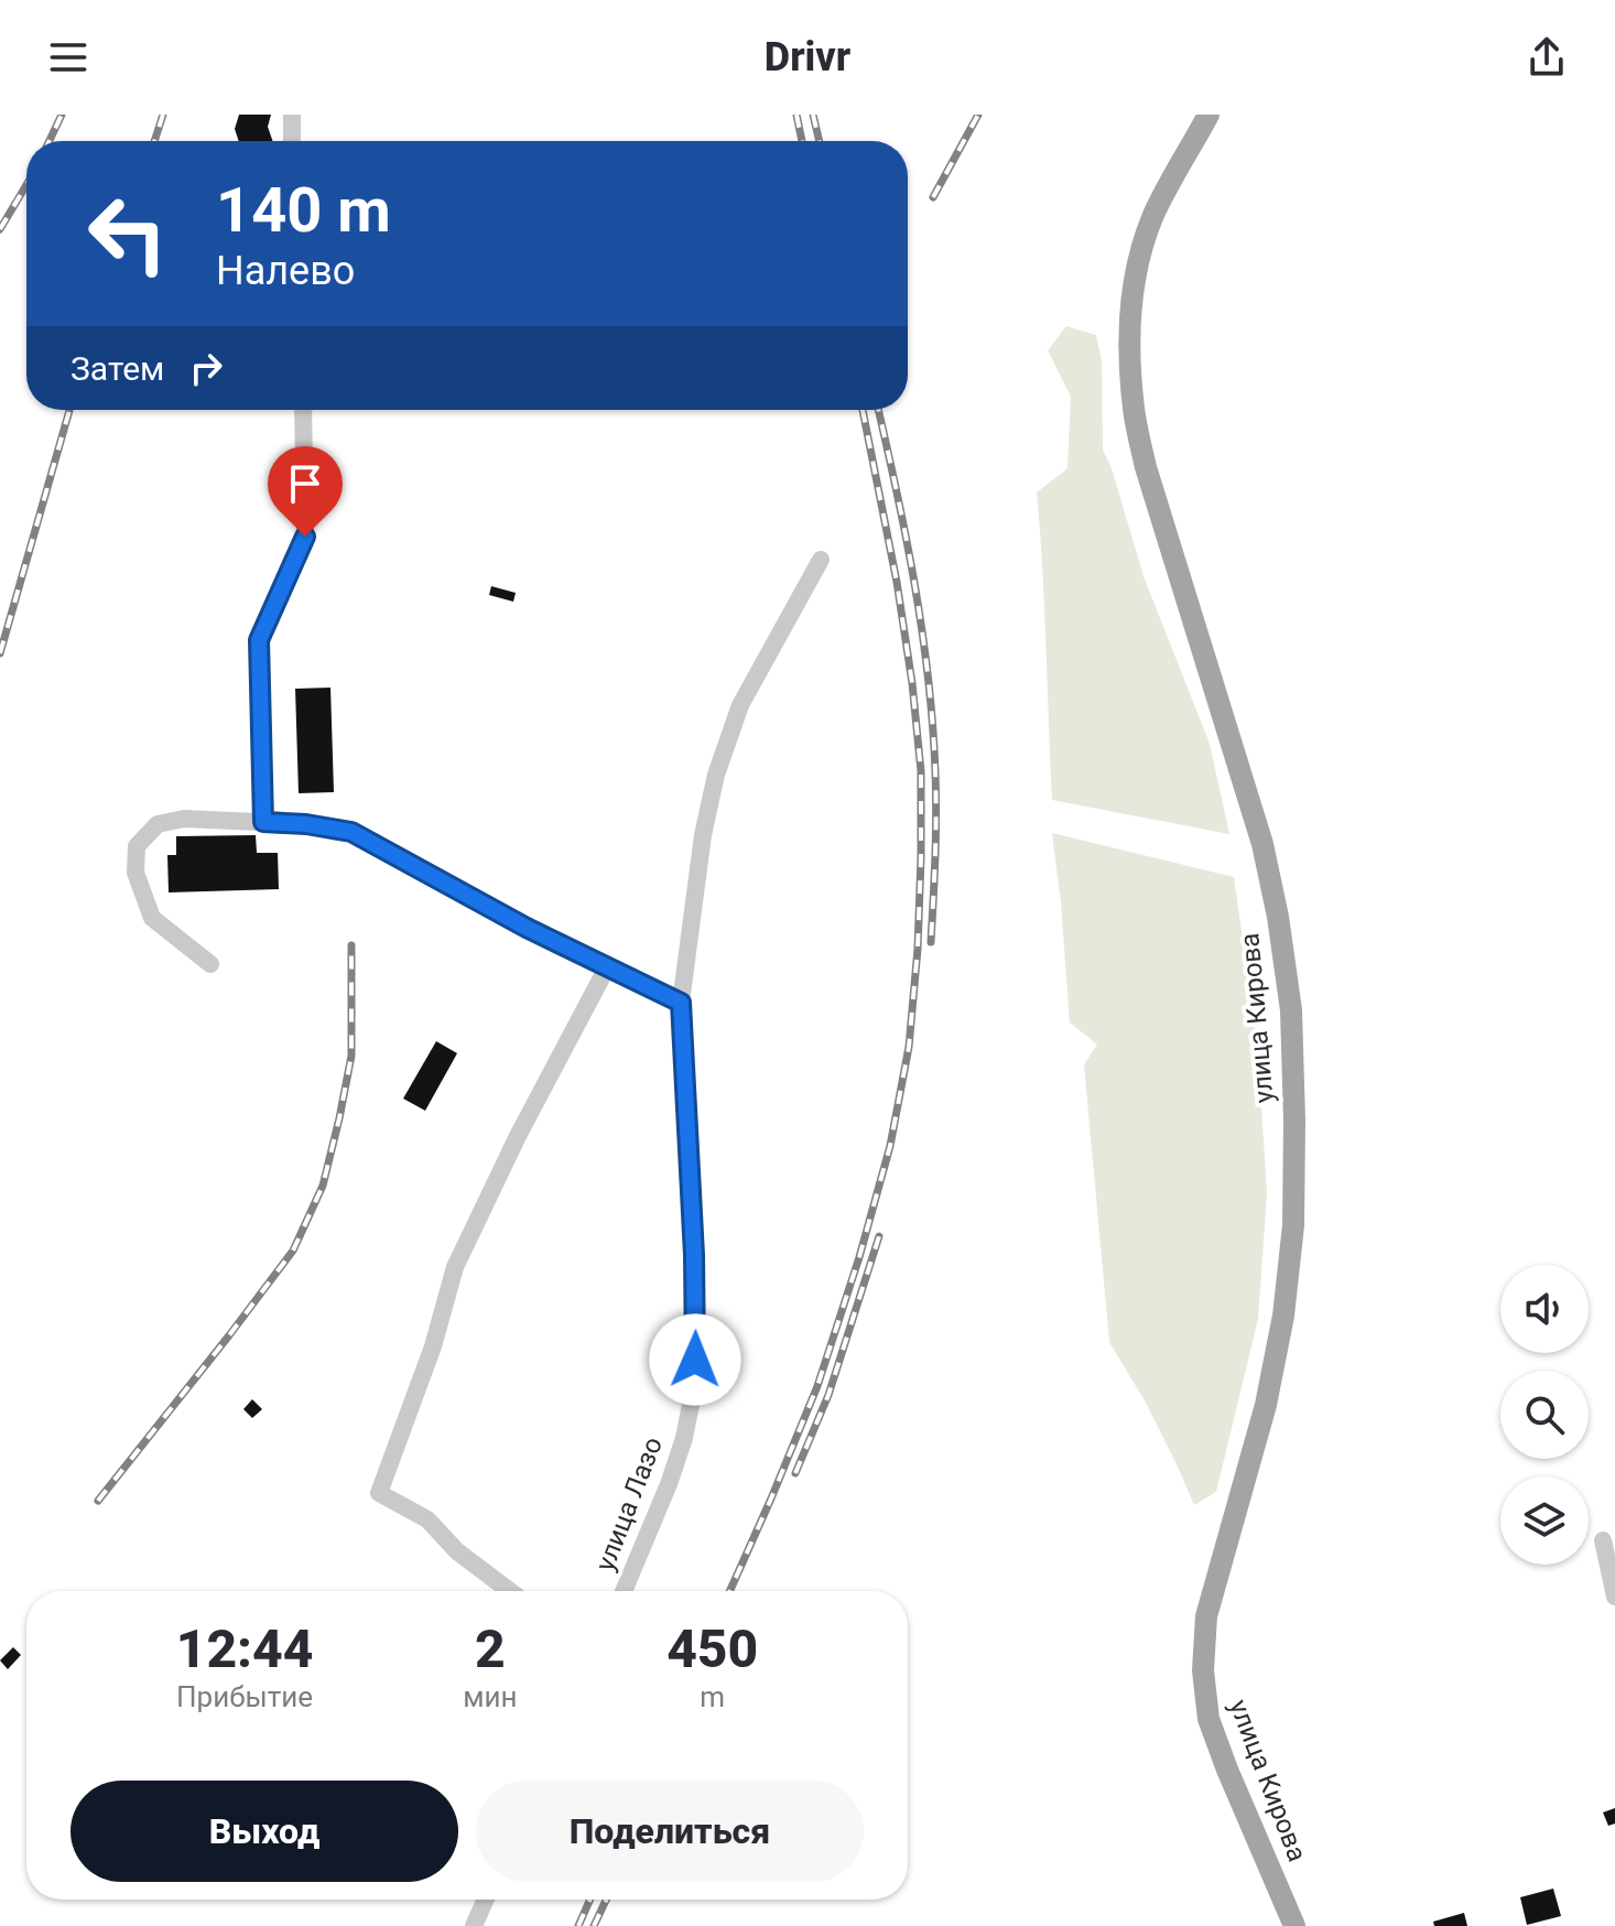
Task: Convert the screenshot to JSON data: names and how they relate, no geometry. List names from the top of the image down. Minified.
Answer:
{"streets":{"main road":["улица Кирова"],"street":["улица Лазо"]},"page":{"header":"Drivr","turn":["140 m","Налево"],"then":"Затем","eta":["12:44","Прибытие","2","мин","450","m"],"buttons":["Выход","Поделиться"]}}
